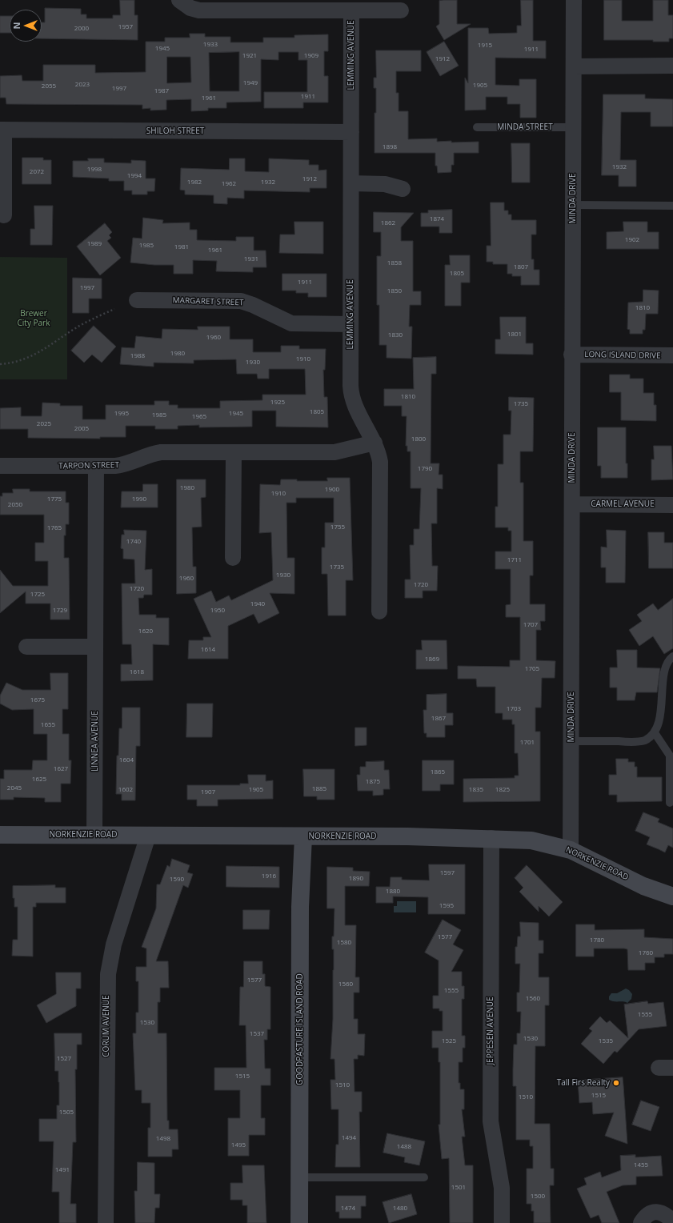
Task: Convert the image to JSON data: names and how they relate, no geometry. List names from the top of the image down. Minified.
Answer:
{"streets":{"street":["LEMMING AVENUE","SHILOH STREET","MINDA DRIVE","MARGARET STREET","LONG ISLAND DRIVE","TARPON STREET","CARMEL AVENUE","LINNEA AVENUE","NORKENZIE ROAD","CORUM AVENUE","GOODPASTURE ISLAND ROAD","JEPPESEN AVENUE"],"lane":["MINDA STREET"]},"crossings":[["LEMMING AVENUE","SHILOH STREET"],["LEMMING AVENUE","MARGARET STREET"],["LEMMING AVENUE","TARPON STREET"],["MINDA STREET","MINDA DRIVE"],["MINDA DRIVE","LONG ISLAND DRIVE"],["MINDA DRIVE","CARMEL AVENUE"],["MINDA DRIVE","NORKENZIE ROAD"],["TARPON STREET","LINNEA AVENUE"],["LINNEA AVENUE","NORKENZIE ROAD"],["NORKENZIE ROAD","CORUM AVENUE"],["NORKENZIE ROAD","GOODPASTURE ISLAND ROAD"],["NORKENZIE ROAD","JEPPESEN AVENUE"]],"parks":["Brewer City Park"],"places":["Tall Firs Realty"],"house_numbers":["1957","2000","1933","1915","1945","1911","1921","1909","1912","1949","2023","1905","2055","1997","1987","1911","1961","1898","1932","1998","2072","1994","1912","1982","1932","1962","1874","1862","1902","1989","1985","1981","1961","1931","1858","1807","1805","1911","1997","1850","1810","1801","1830","1960","1980","1988","1910","1930","1810","1925","1735","1805","1995","1945","1985","1965","2025","2005","1800","1790","1980","1900","1910","1775","1990","2050","1755","1765","1740","1711","1735","1930","1960","1720","1720","1725","1940","1729","1950","1707","1620","1614","1869","1705","1618","1675","1703","1867","1655","1701","1604","1627","1865","1625","1875","2045","1885","1602","1905","1835","1825","1907","1597","1916","1890","1590","1880","1595","1577","1780","1580","1760","1577","1560","1555","1560","1555","1530","1537","1530","1525","1535","1527","1515","1510","1515","1510","1505","1494","1498","1495","1488","1455","1491","1501","1500","1474","1480"],"north":"left"}
